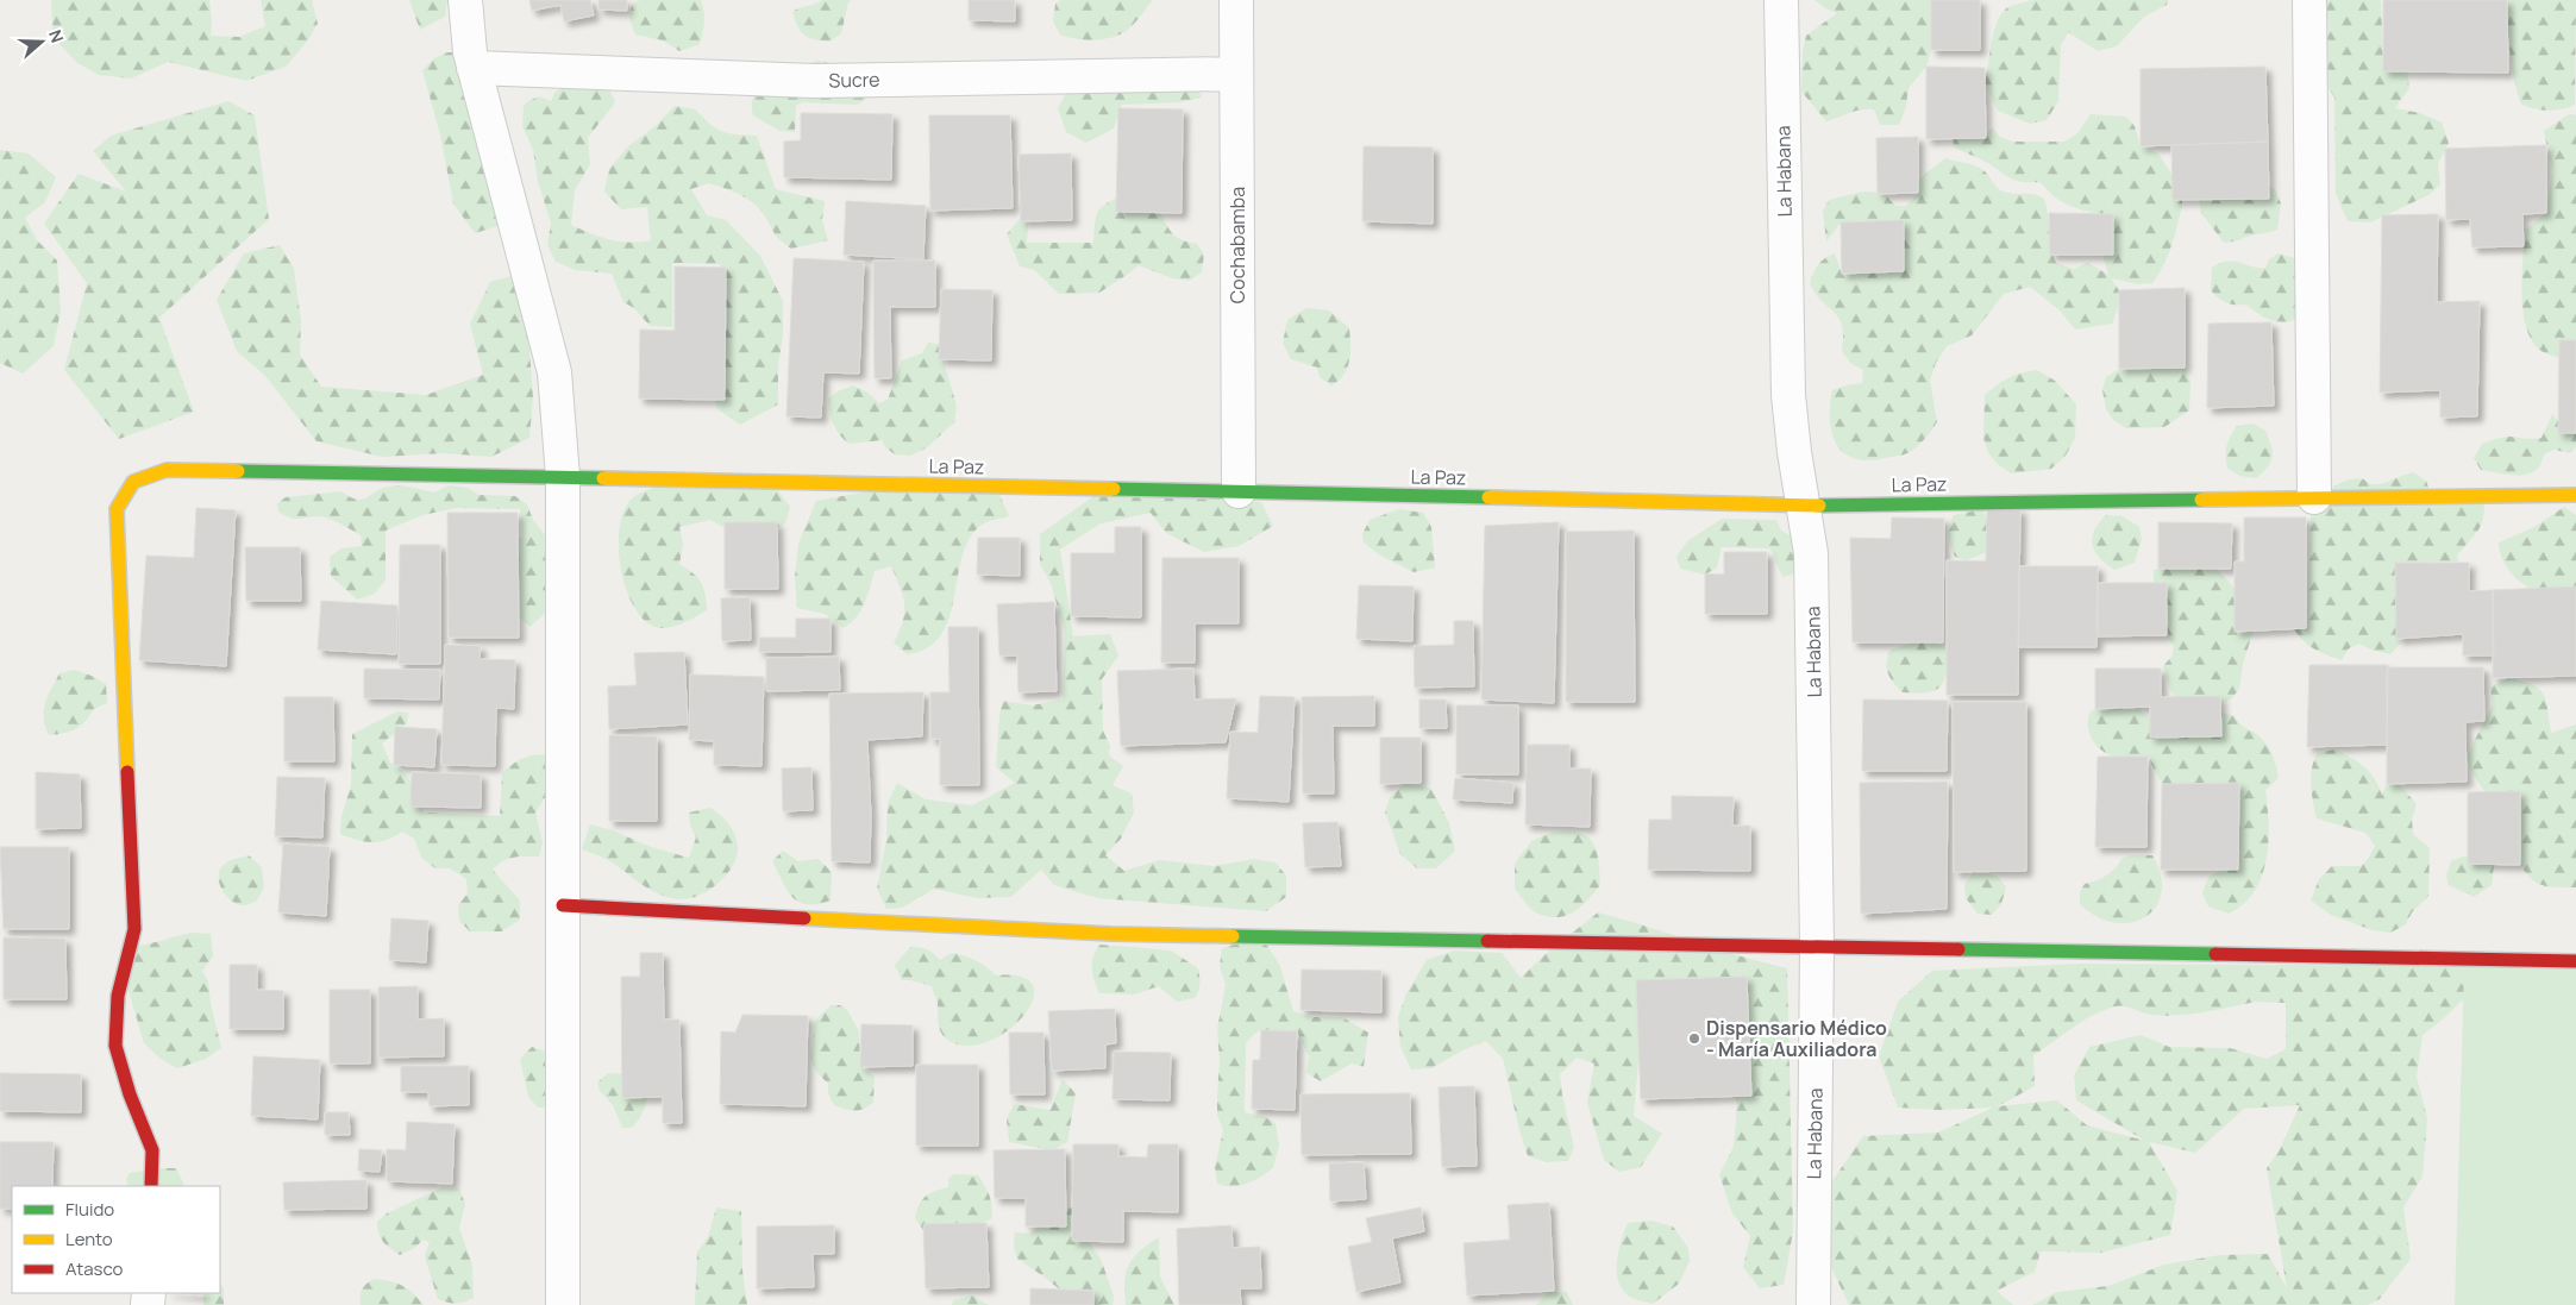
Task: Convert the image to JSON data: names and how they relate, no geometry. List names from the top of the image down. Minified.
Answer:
{"streets":{"street":["Sucre","La Habana","Cochabamba","La Paz"]},"crossings":[["Sucre","Cochabamba"],["La Habana","La Paz"],["Cochabamba","La Paz"]],"places":["Dispensario Médico - María Auxiliadora"],"legend":["Fluido","Lento","Atasco"],"north":"right"}
